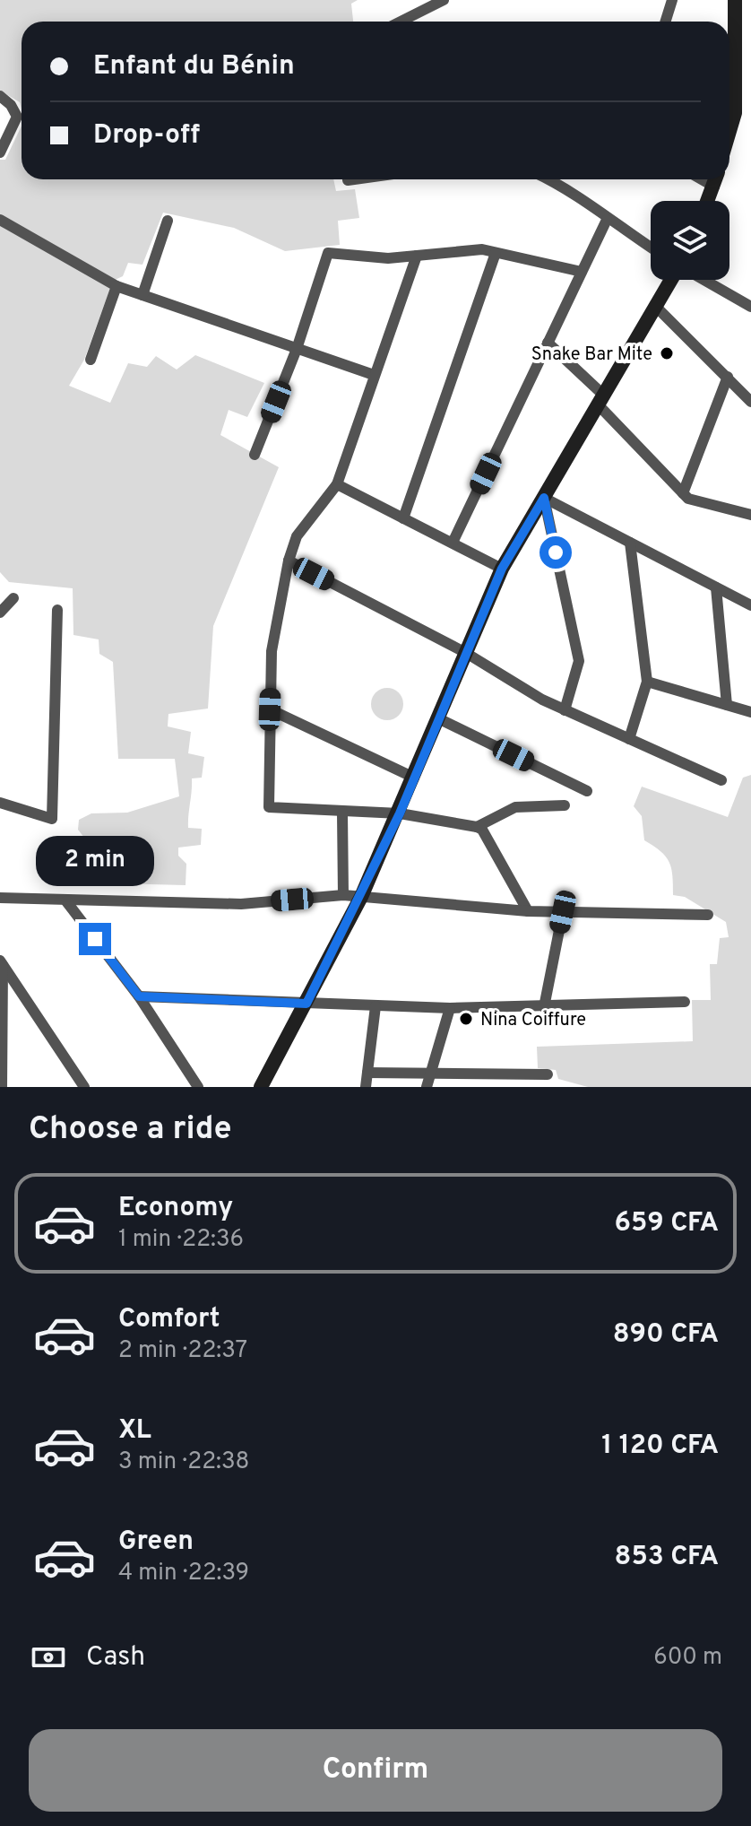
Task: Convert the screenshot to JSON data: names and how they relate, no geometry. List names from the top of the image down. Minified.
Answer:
{"places":["Snake Bar Mite","Nina Coiffure"],"page":{"banner":["Enfant du Bénin","Drop-off"],"bubble":"2 min","heading":"Choose a ride","list":[{"name":"Economy","note":"1 min · 22:36","value":"659 CFA"},{"name":"Comfort","note":"2 min · 22:37","value":"890 CFA"},{"name":"XL","note":"3 min · 22:38","value":"1 120 CFA"},{"name":"Green","note":"4 min · 22:39","value":"853 CFA"}],"pay":["Cash","600 m"],"buttons":"Confirm"}}
